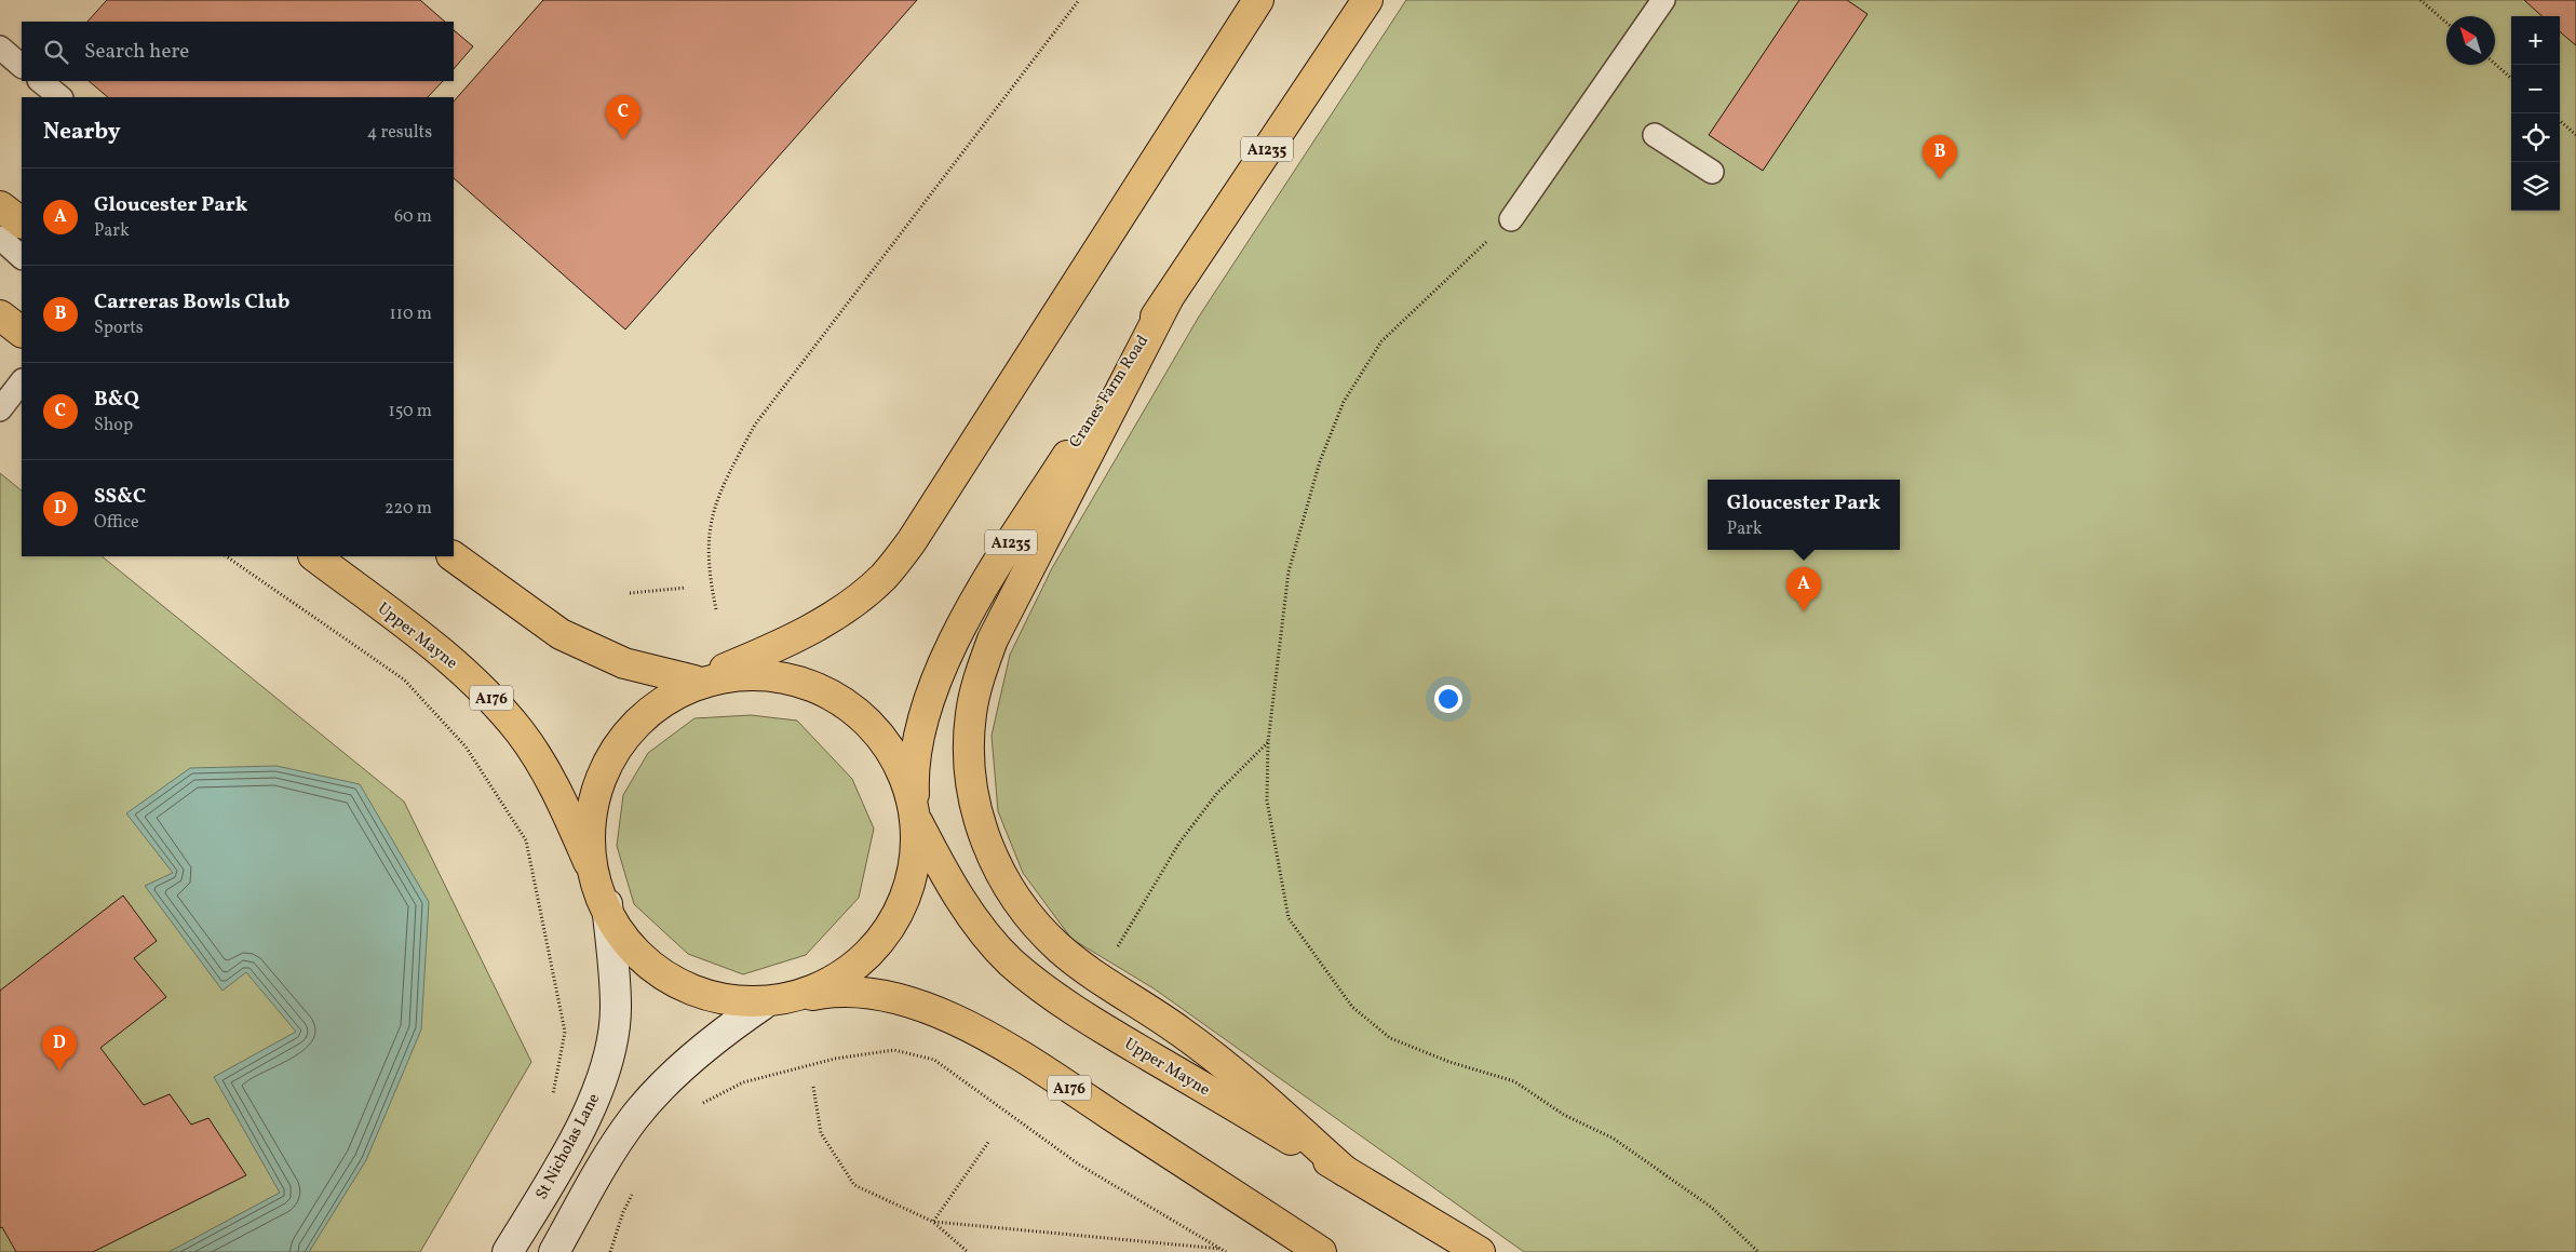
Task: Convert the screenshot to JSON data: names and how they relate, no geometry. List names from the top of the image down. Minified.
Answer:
{"streets":{"main road":["A1235","Cranes Farm Road","Upper Mayne","A176","St Nicholas Lane"]},"crossings":[["Cranes Farm Road","Upper Mayne"],["Cranes Farm Road","A176"],["Upper Mayne","A176"],["Upper Mayne","St Nicholas Lane"],["A176","St Nicholas Lane"]],"north":"top left","page":{"map_buttons":["+","−"],"search":"Search here","pins":["C","B","A","D"],"heading":["Nearby","4 results"],"list":[{"mark":"A","name":"Gloucester Park","note":"Park","value":"60 m"},{"mark":"B","name":"Carreras Bowls Club","note":"Sports","value":"110 m"},{"mark":"C","name":"B&Q","note":"Shop","value":"150 m"},{"mark":"D","name":"SS&C","note":"Office","value":"220 m"}],"popup":["Gloucester Park","Park"]}}
